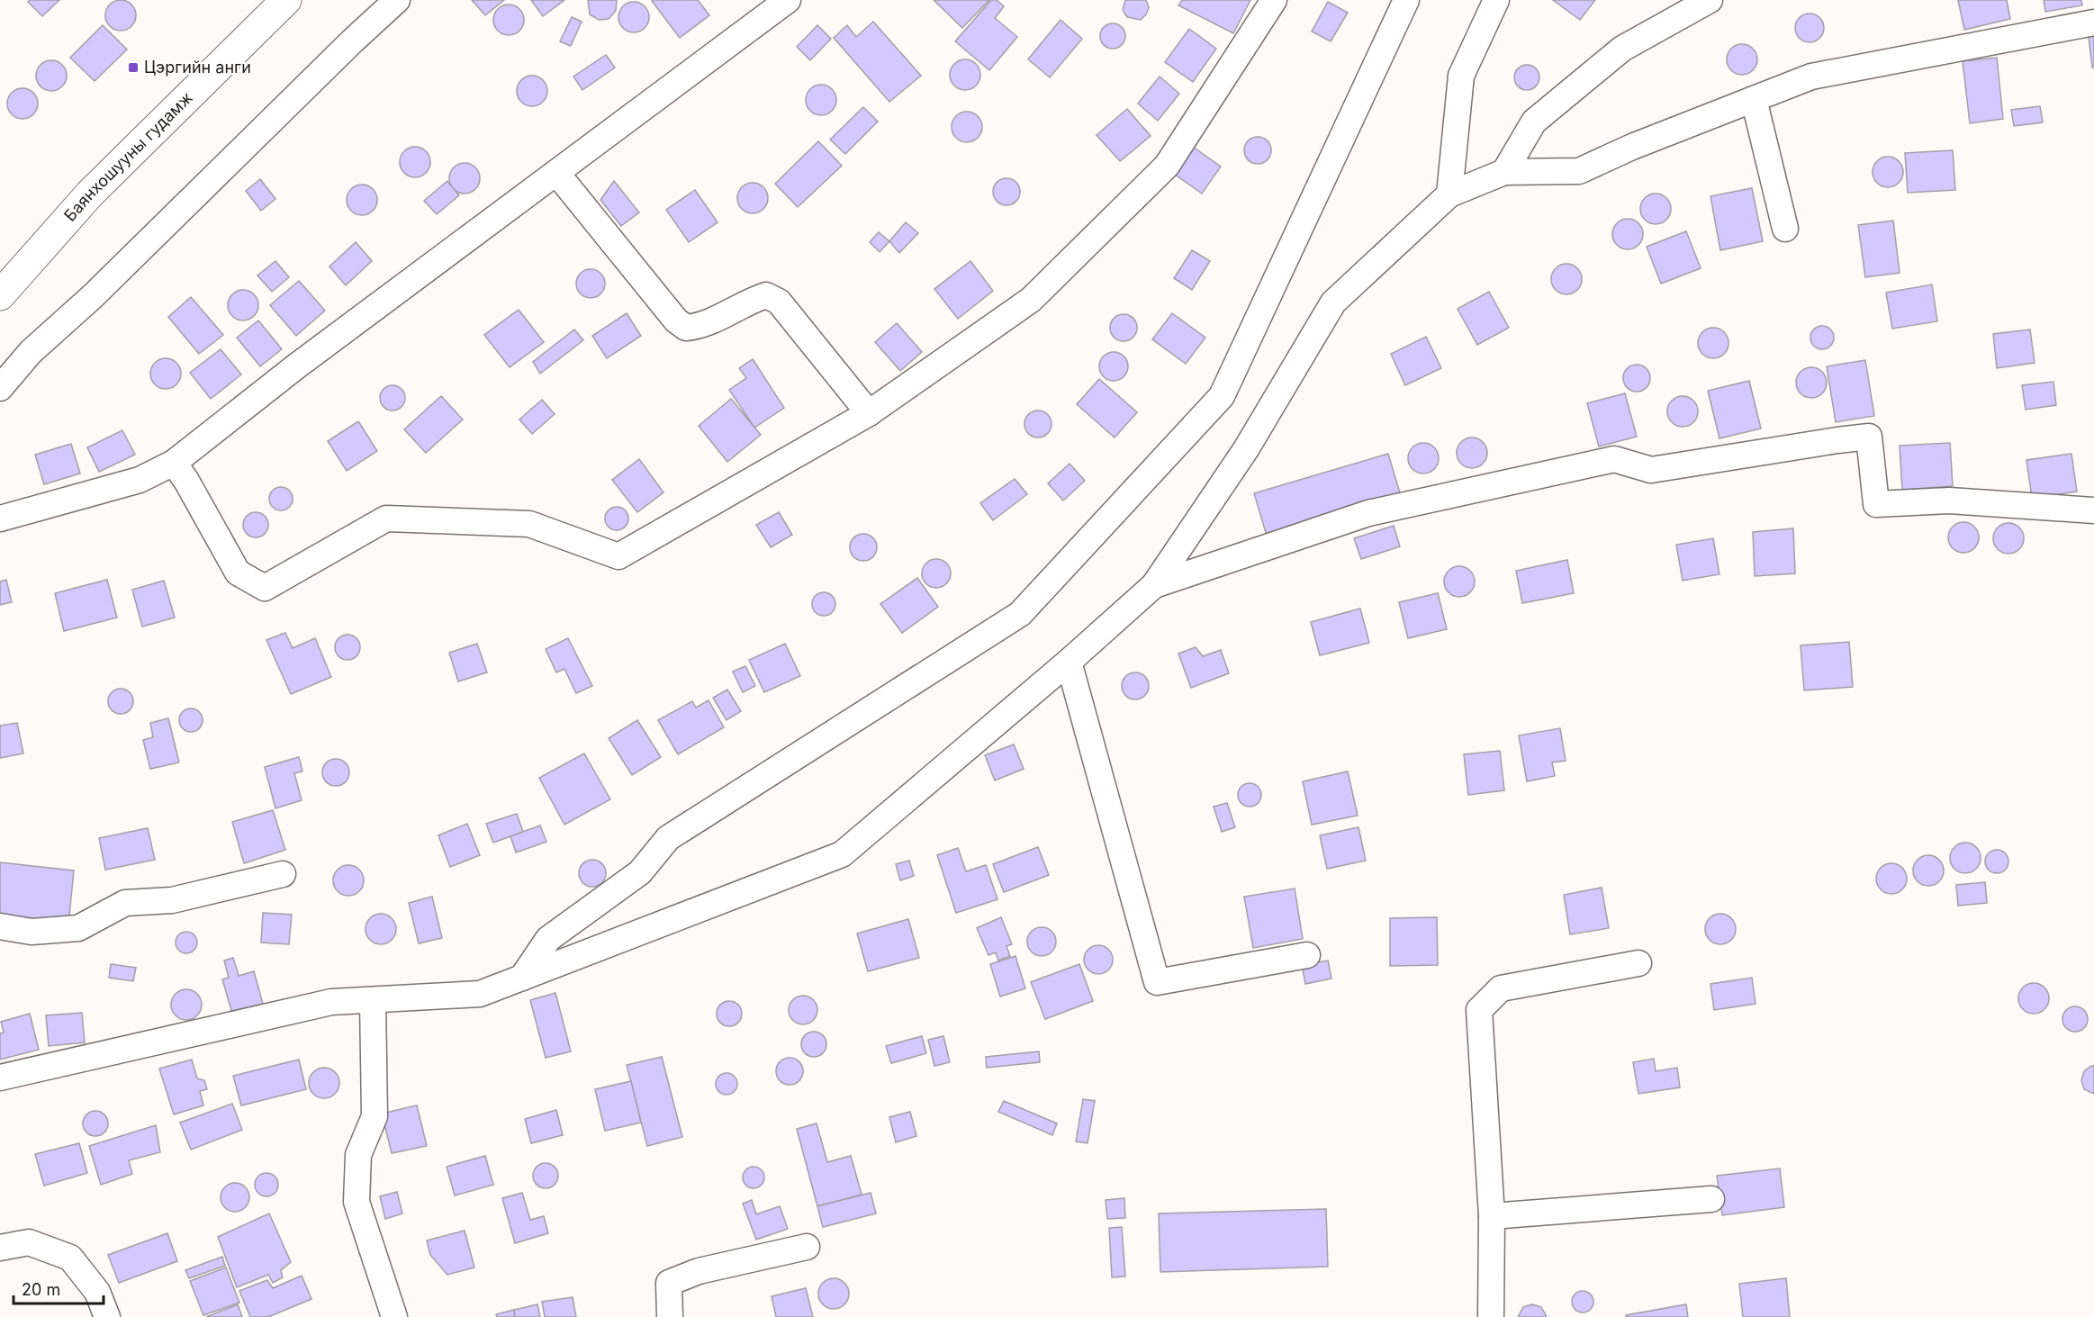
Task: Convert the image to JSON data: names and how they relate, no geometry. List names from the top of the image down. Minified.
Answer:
{"streets":{"main road":["Баянхошууны гудамж"]},"places":{"transit":["Цэргийн анги"]},"scale_bar":"20 m"}
